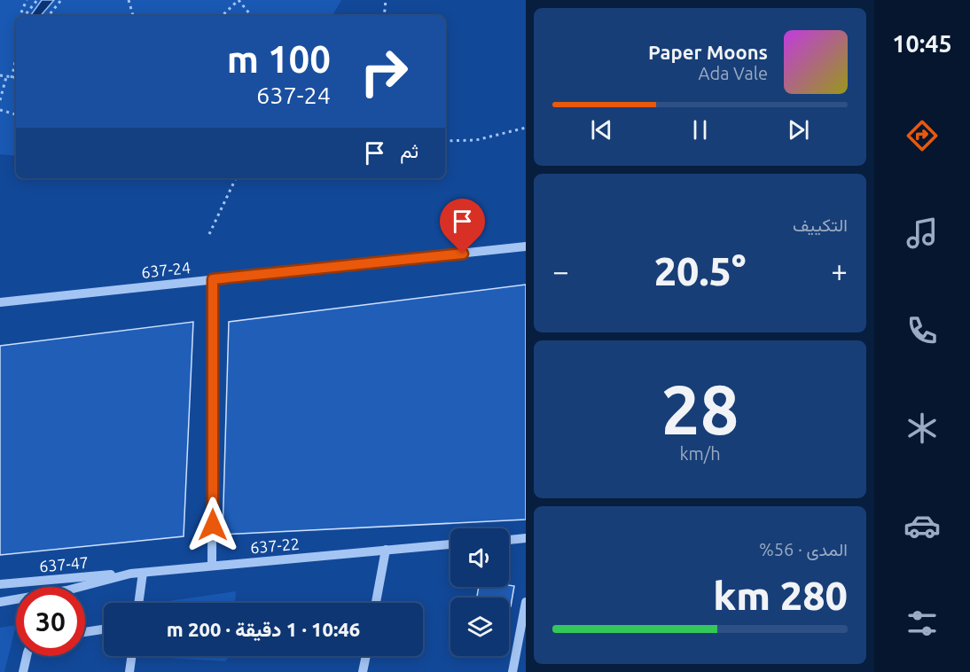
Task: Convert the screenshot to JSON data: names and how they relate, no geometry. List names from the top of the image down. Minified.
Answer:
{"streets":{"street":["637-24","637-22","637-47"]},"crossings":[["637-22","637-47"]],"page":{"tabs":"10:45","turn":["100 m","637-24"],"song":["Paper Moons","Ada Vale"],"then":"ثم","tile":["التكييف",["28","km/h"],["المدى · 56%","280 km"]],"heat":["−","20.5°","+"],"limit":"30","trip":"10:46 · 1 دقيقة · 200 m"}}
